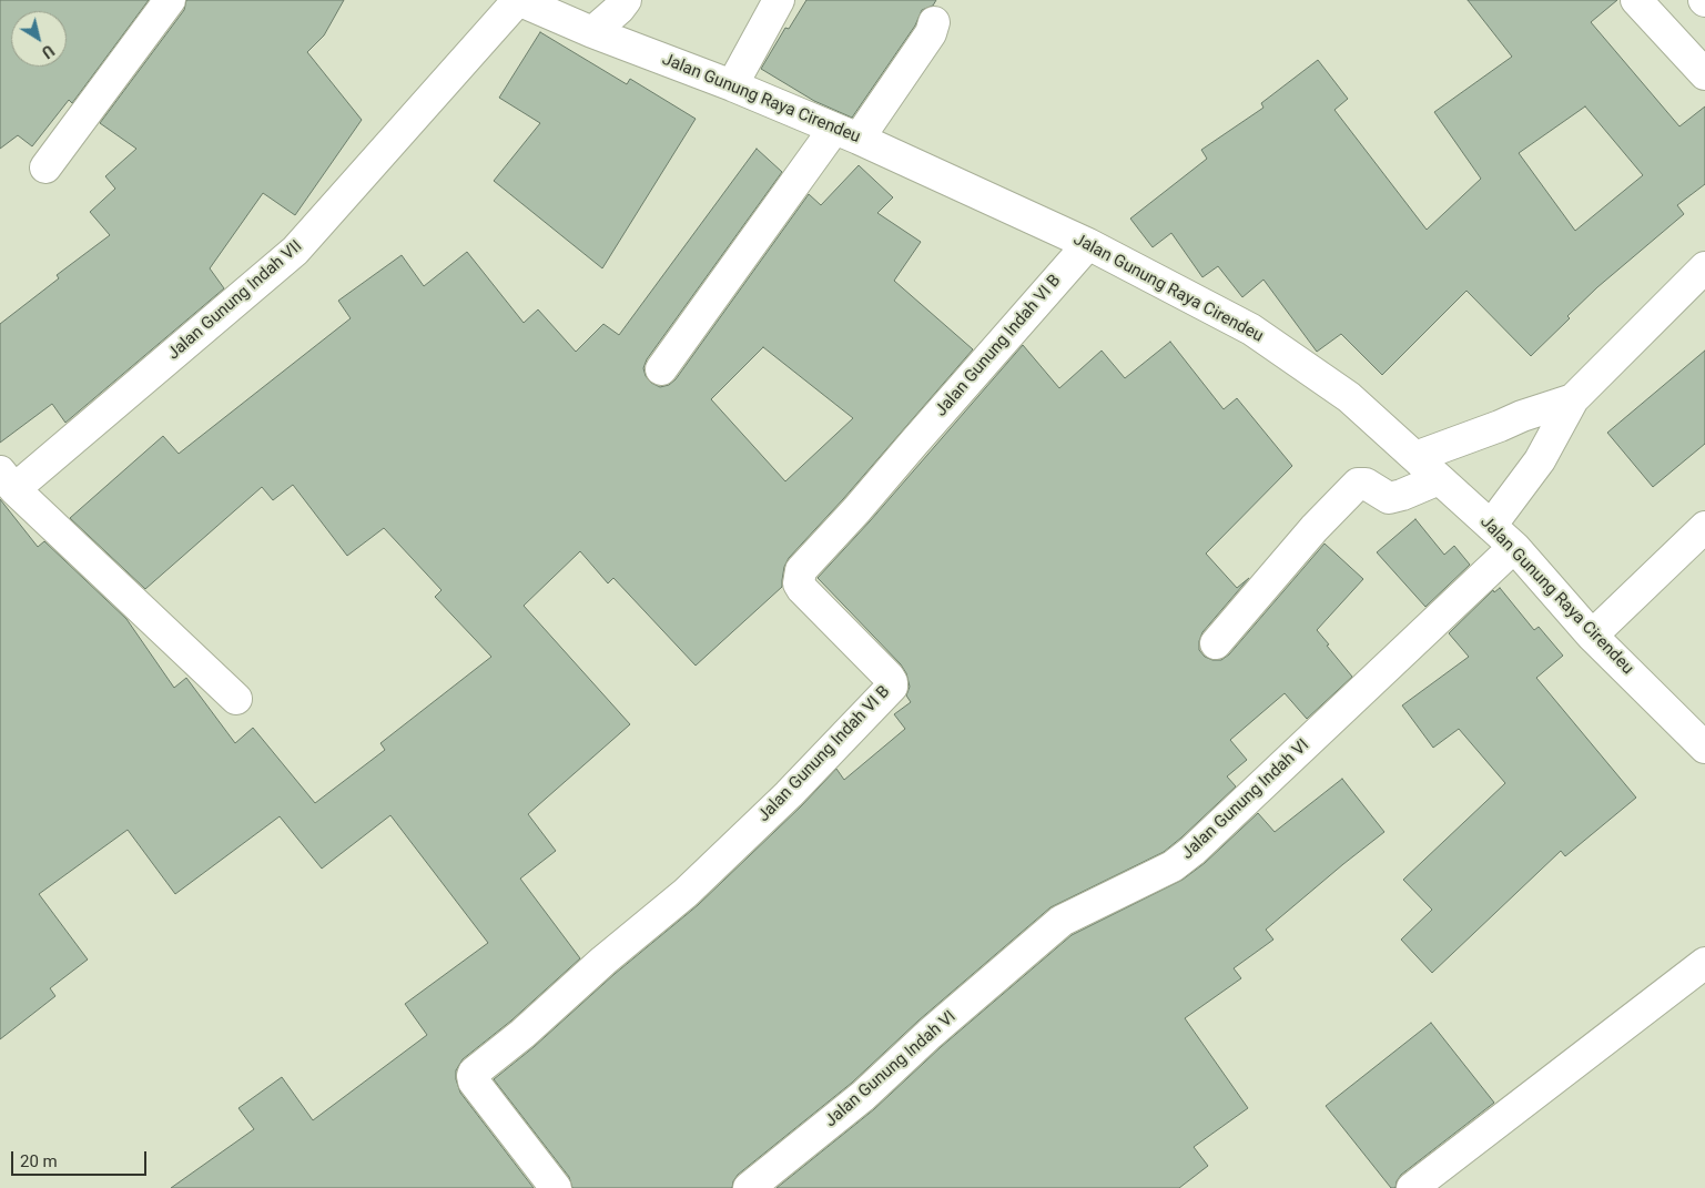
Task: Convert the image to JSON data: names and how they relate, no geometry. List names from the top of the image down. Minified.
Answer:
{"streets":{"street":["Jalan Gunung Raya Cirendeu","Jalan Gunung Indah VII","Jalan Gunung Indah VI B","Jalan Gunung Indah VI"]},"crossings":[["Jalan Gunung Raya Cirendeu","Jalan Gunung Indah VII"],["Jalan Gunung Raya Cirendeu","Jalan Gunung Indah VI B"],["Jalan Gunung Raya Cirendeu","Jalan Gunung Indah VI"]],"scale_bar":"20 m","north":"bottom right"}
